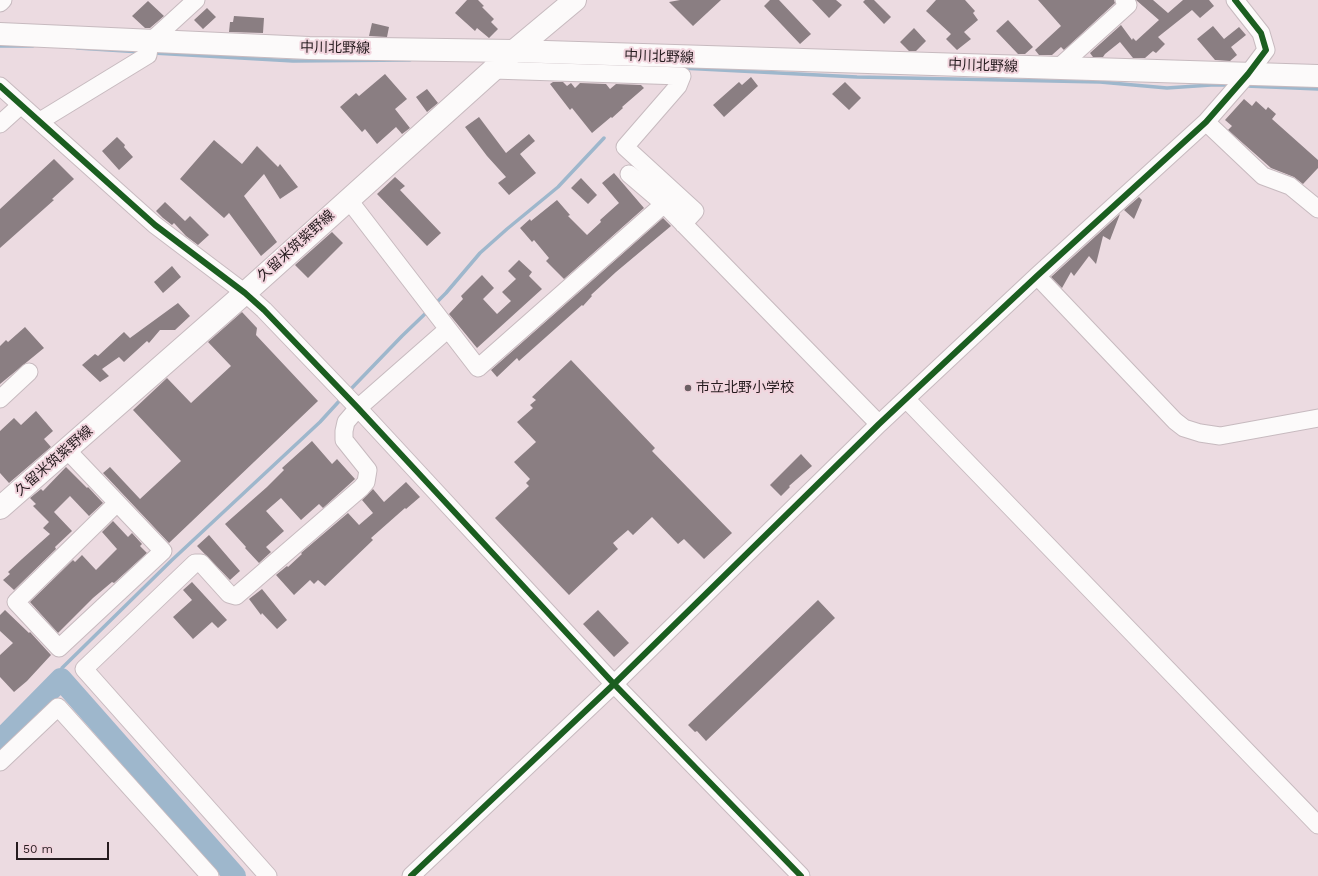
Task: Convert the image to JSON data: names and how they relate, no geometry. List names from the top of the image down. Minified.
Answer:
{"streets":{"main road":["中川北野線","久留米筑紫野線"]},"crossings":[["中川北野線","久留米筑紫野線"]],"places":["市立北野小学校"],"scale_bar":"50 m"}
